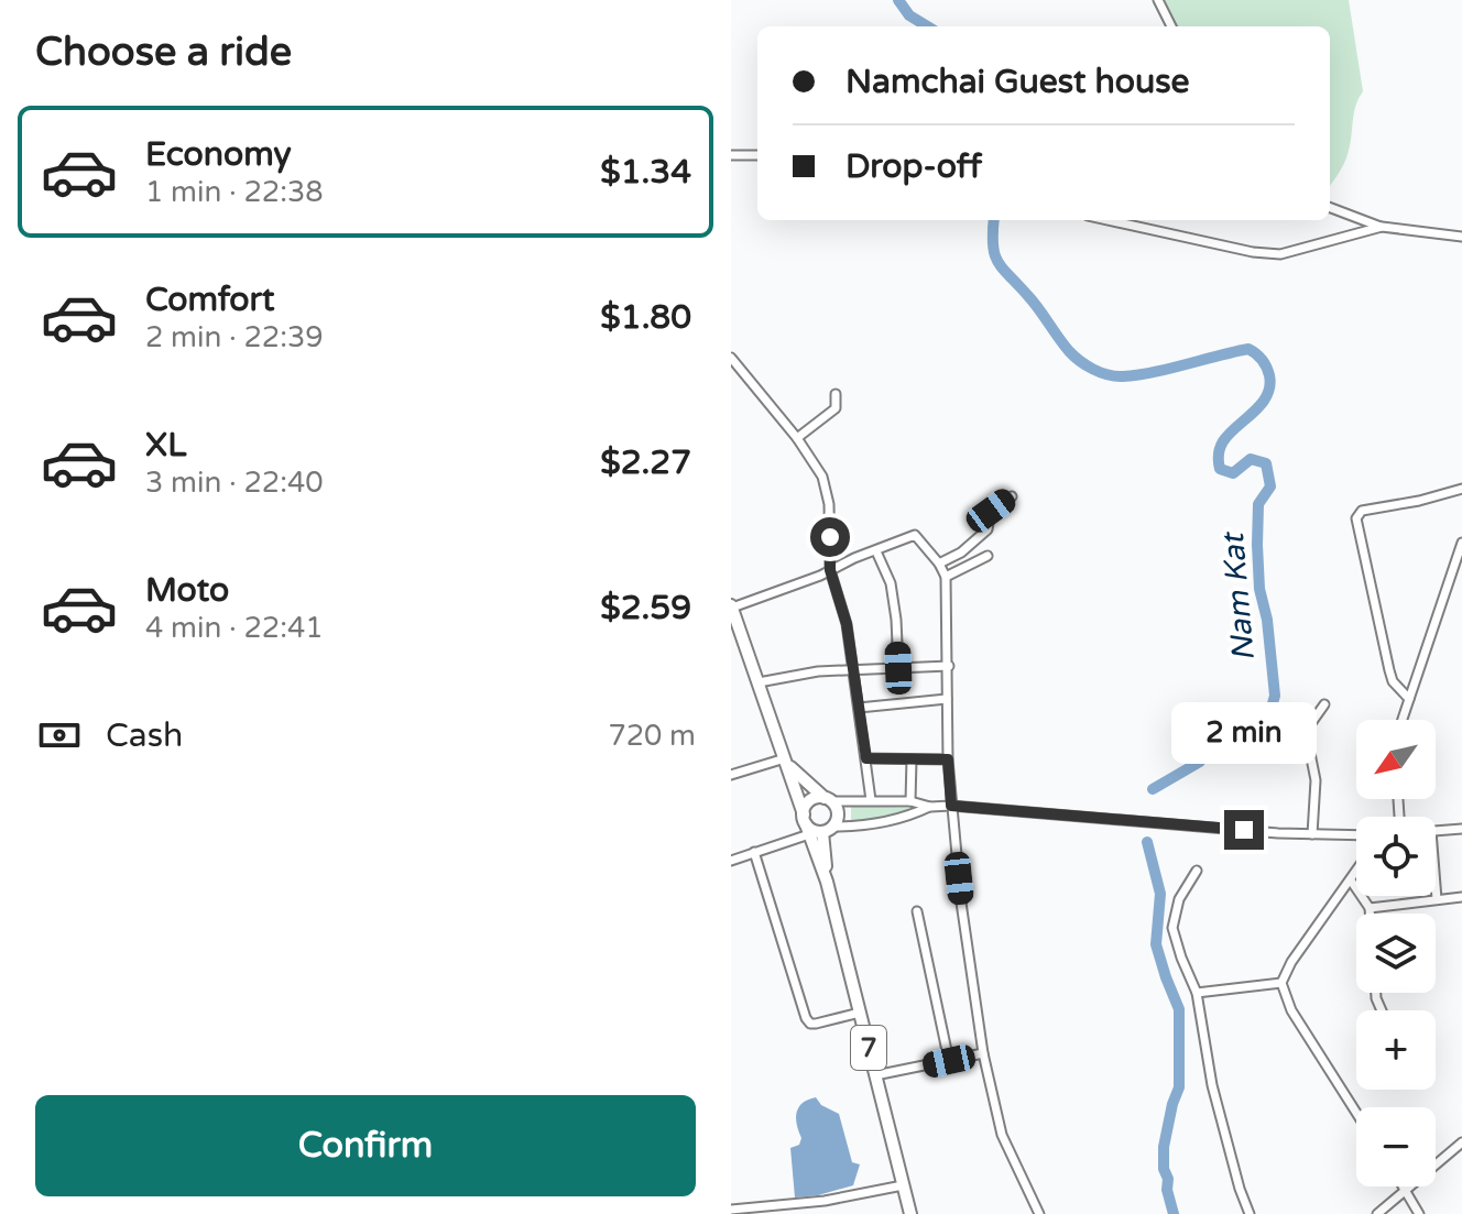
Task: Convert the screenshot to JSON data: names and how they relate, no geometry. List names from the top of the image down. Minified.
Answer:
{"streets":{"highway":["7"]},"water":["Nam Kat"],"north":"bottom left","page":{"heading":"Choose a ride","banner":["Namchai Guest house","Drop-off"],"list":[{"name":"Economy","note":"1 min · 22:38","value":"$1.34"},{"name":"Comfort","note":"2 min · 22:39","value":"$1.80"},{"name":"XL","note":"3 min · 22:40","value":"$2.27"},{"name":"Moto","note":"4 min · 22:41","value":"$2.59"}],"pay":["Cash","720 m"],"bubble":"2 min","map_buttons":["+","−"],"buttons":"Confirm"}}
